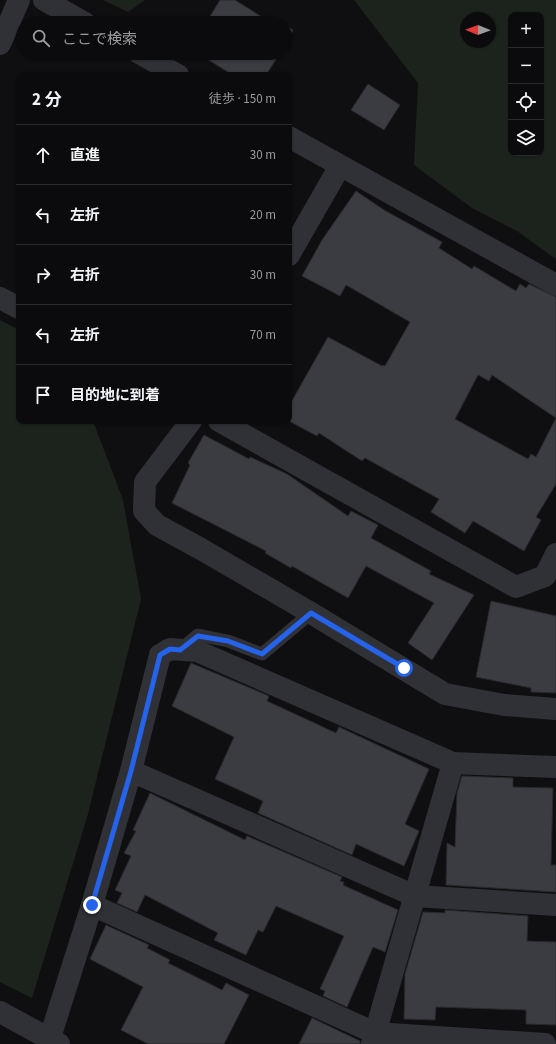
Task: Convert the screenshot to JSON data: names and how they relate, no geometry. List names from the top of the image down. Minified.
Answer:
{"north":"left","page":{"map_buttons":["+","−"],"search":"ここで検索","heading":["2 分","徒歩 · 150 m"],"list":[["直進","30 m"],["左折","20 m"],["右折","30 m"],["左折","70 m"],"目的地に到着"]}}
